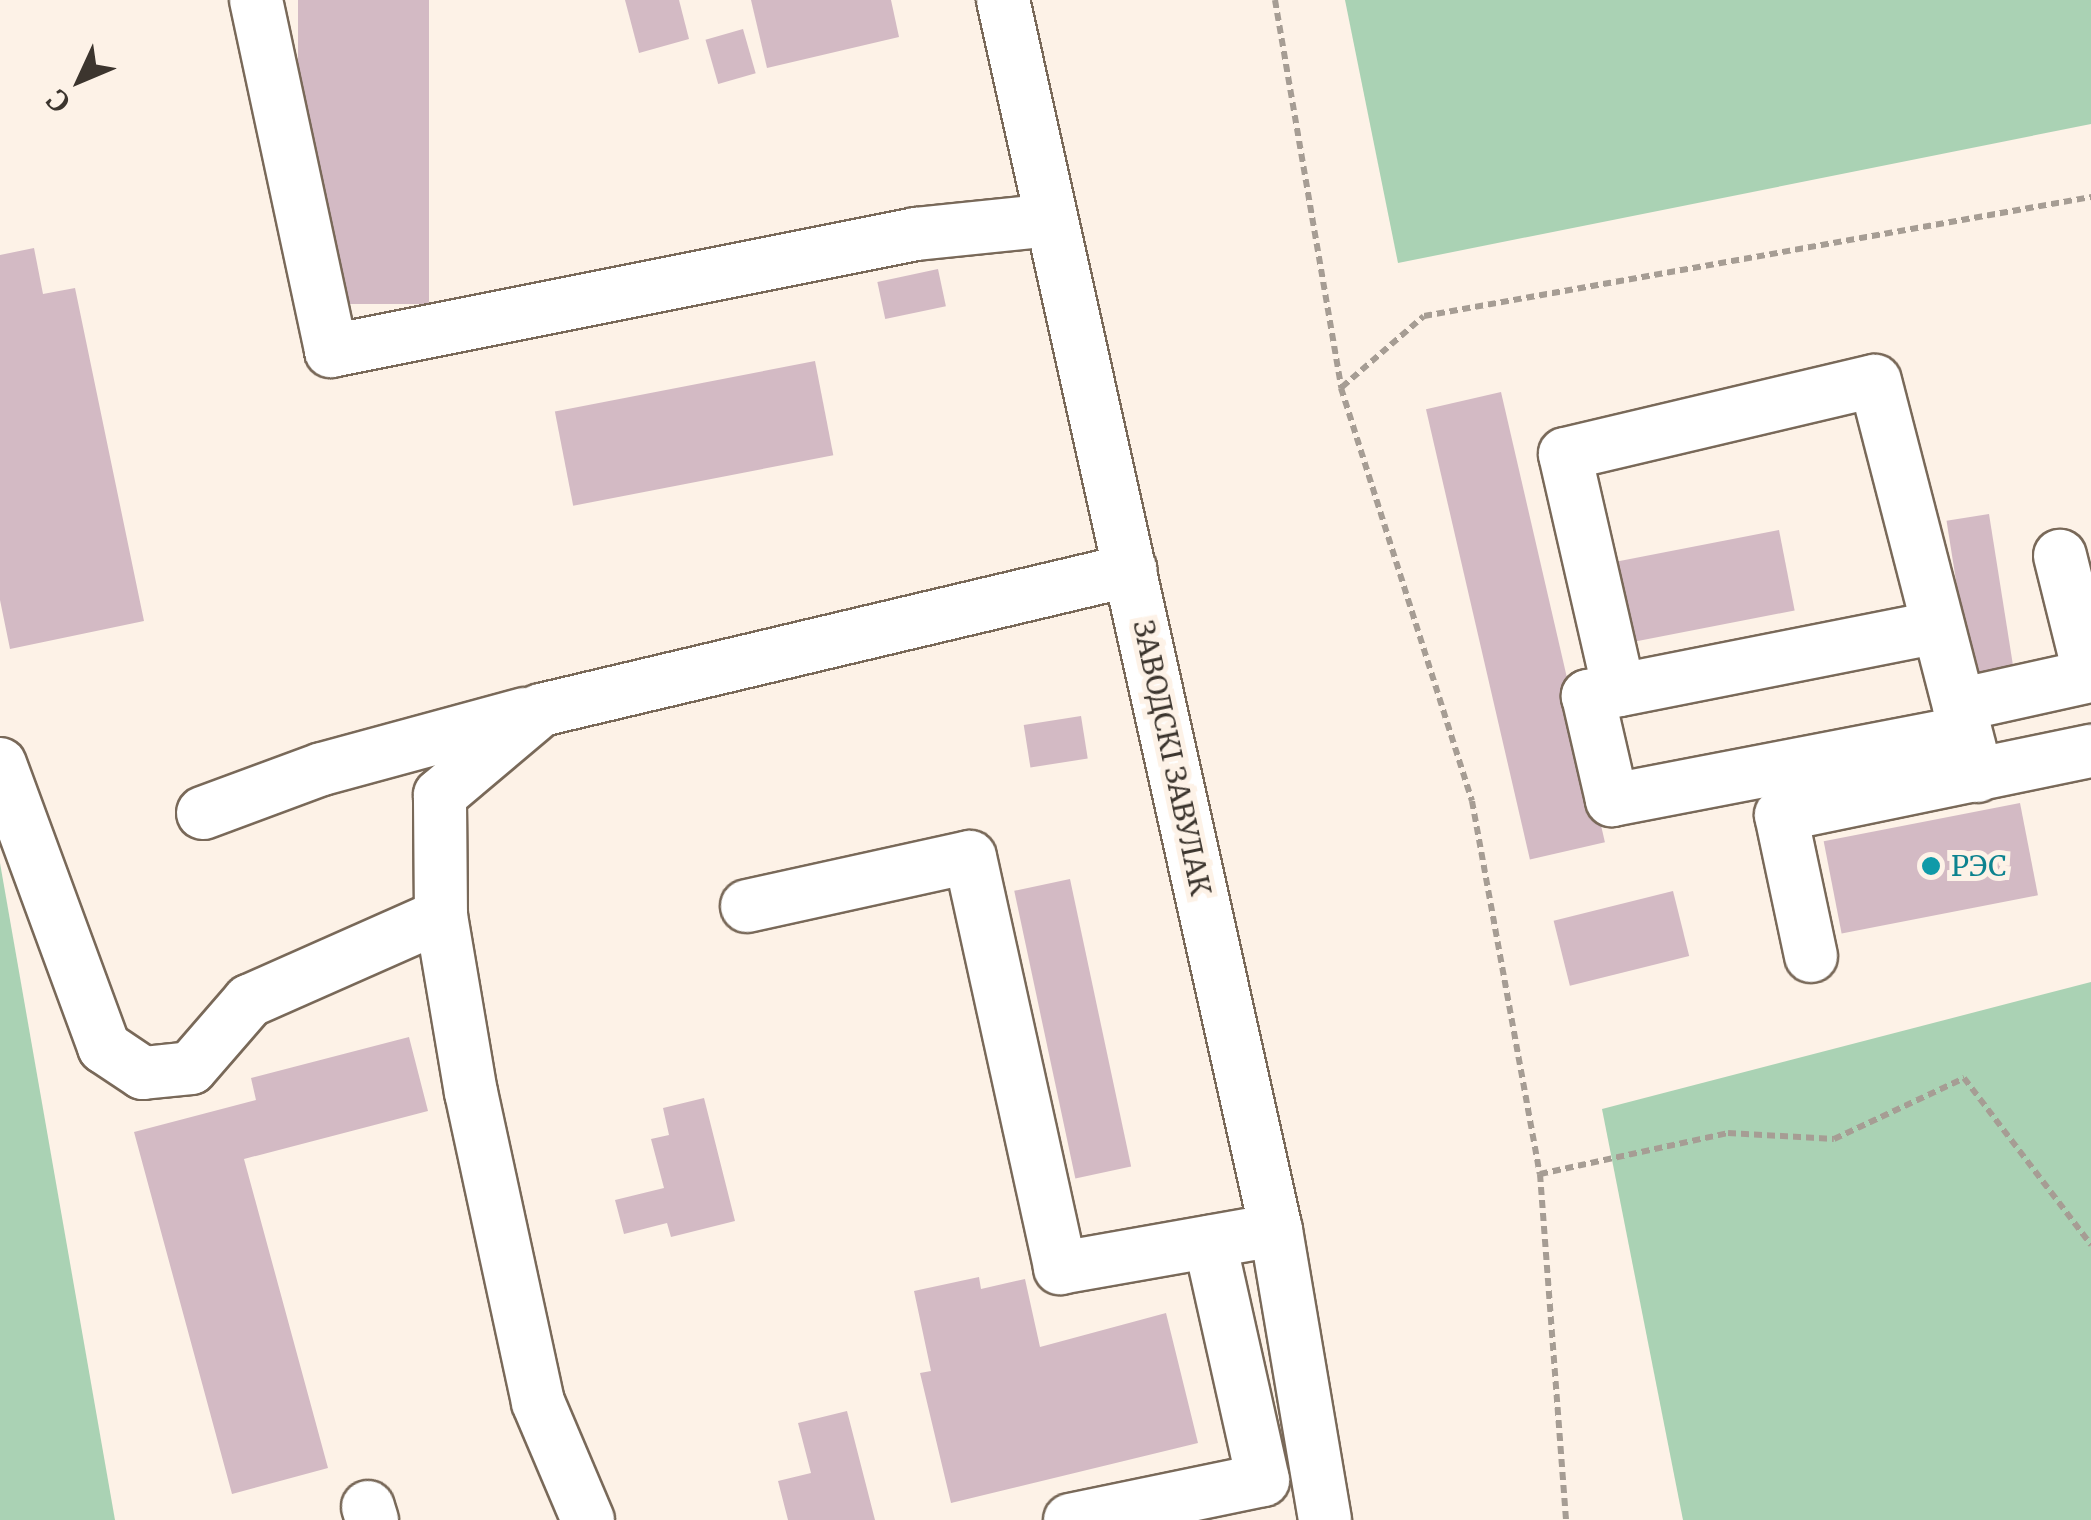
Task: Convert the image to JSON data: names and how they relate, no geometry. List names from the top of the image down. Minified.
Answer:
{"streets":{"lane":["ЗАВОДСКІ ЗАВУЛАК"]},"places":["РЭС"],"north":"bottom left"}
